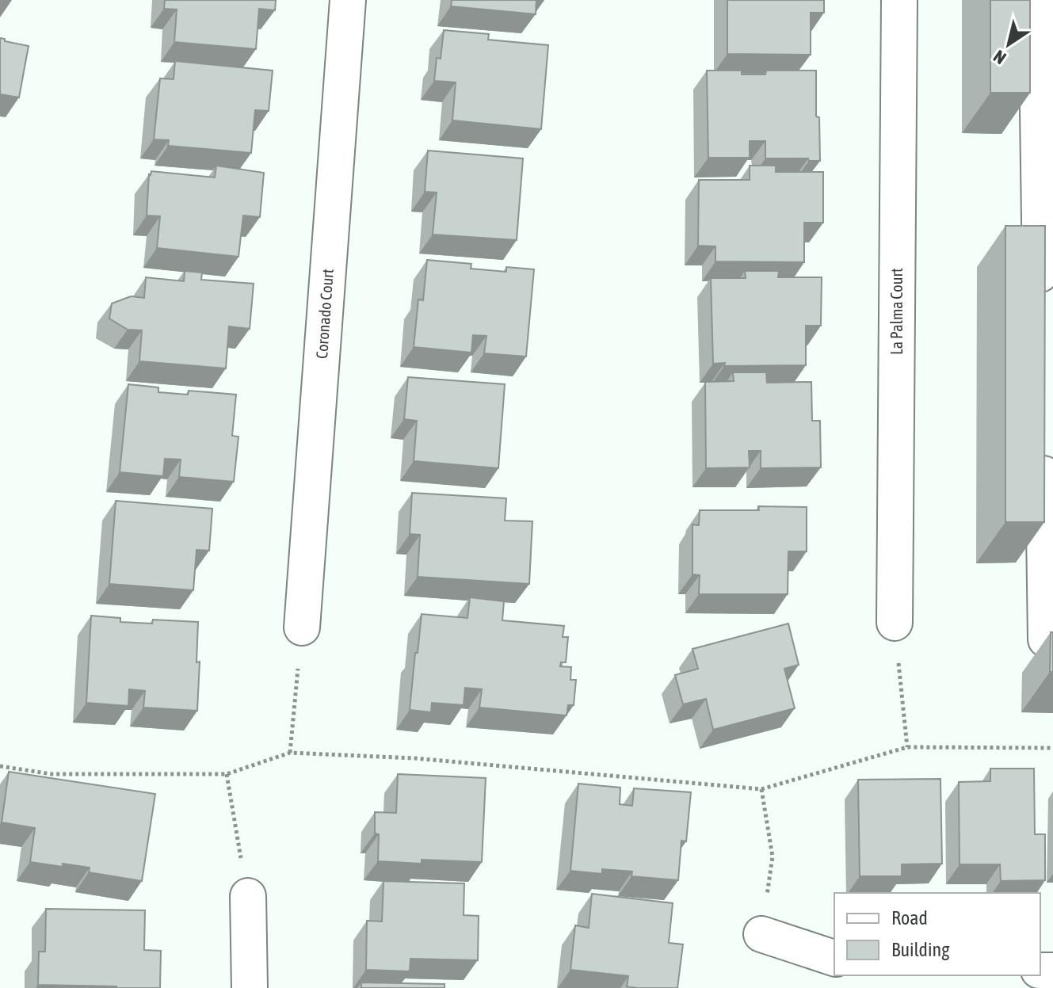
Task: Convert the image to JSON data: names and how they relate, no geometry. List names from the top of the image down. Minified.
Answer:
{"streets":{"street":["La Palma Court","Coronado Court"]},"legend":["Road","Building"],"north":"bottom left"}
